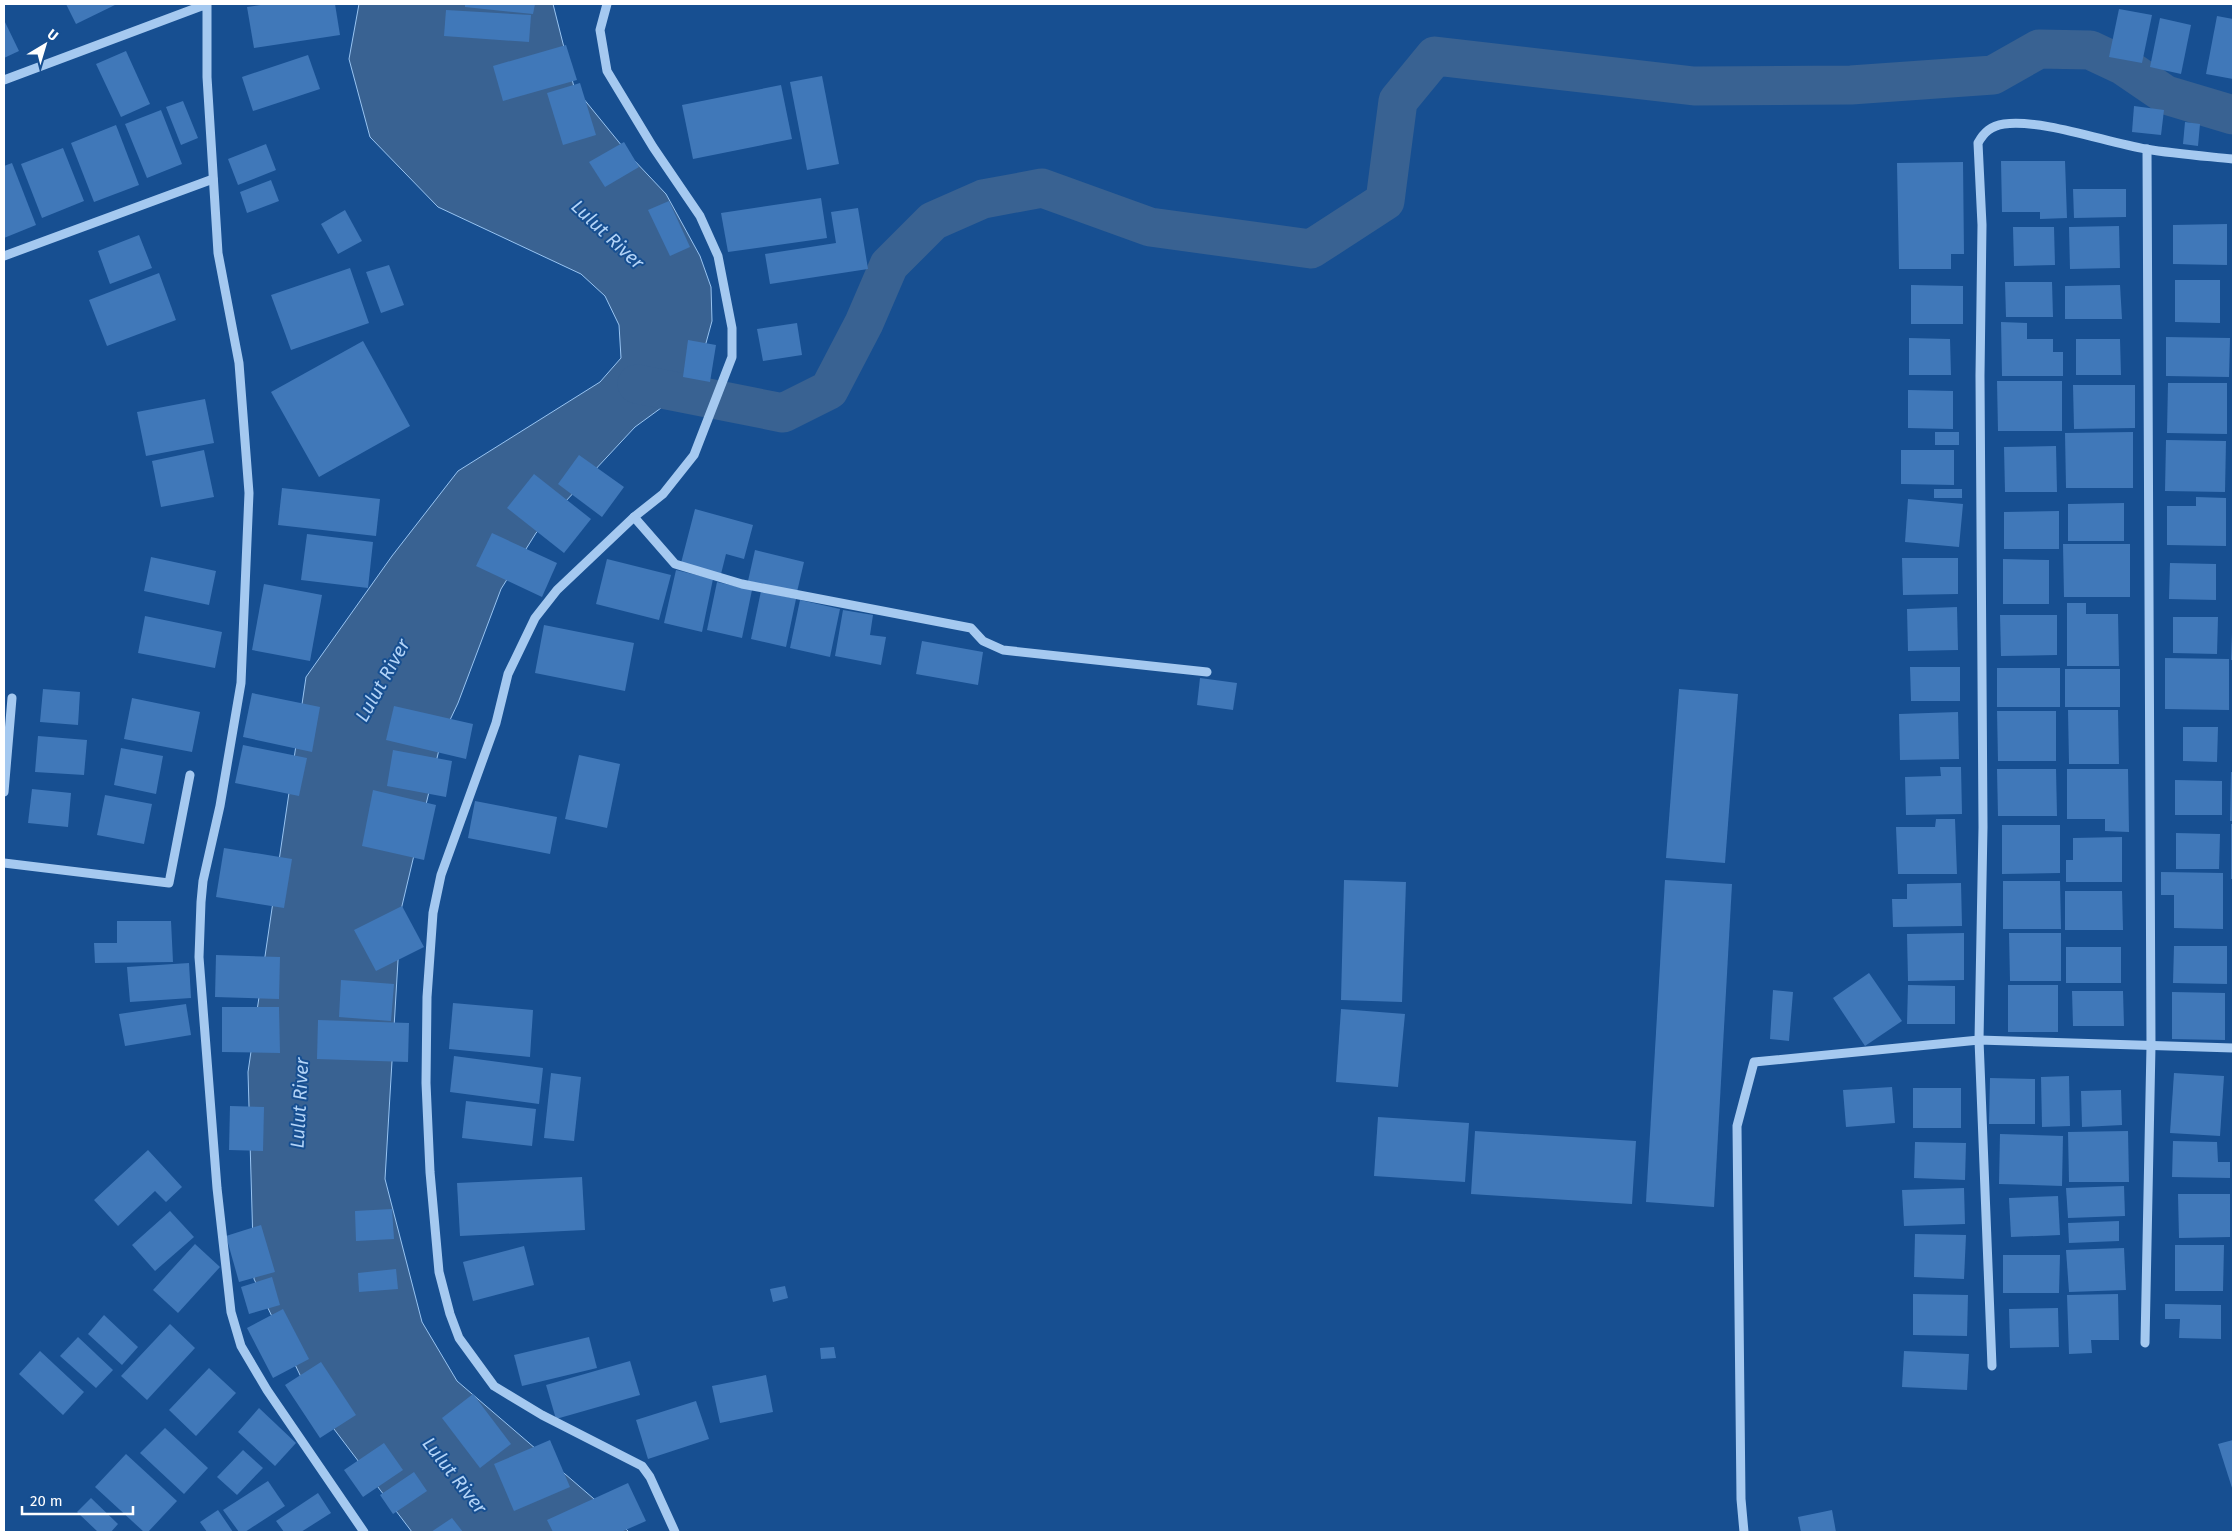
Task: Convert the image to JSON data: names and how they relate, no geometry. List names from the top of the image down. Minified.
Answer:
{"water":["Lulut River"],"scale_bar":"20 m","north":"top right"}
